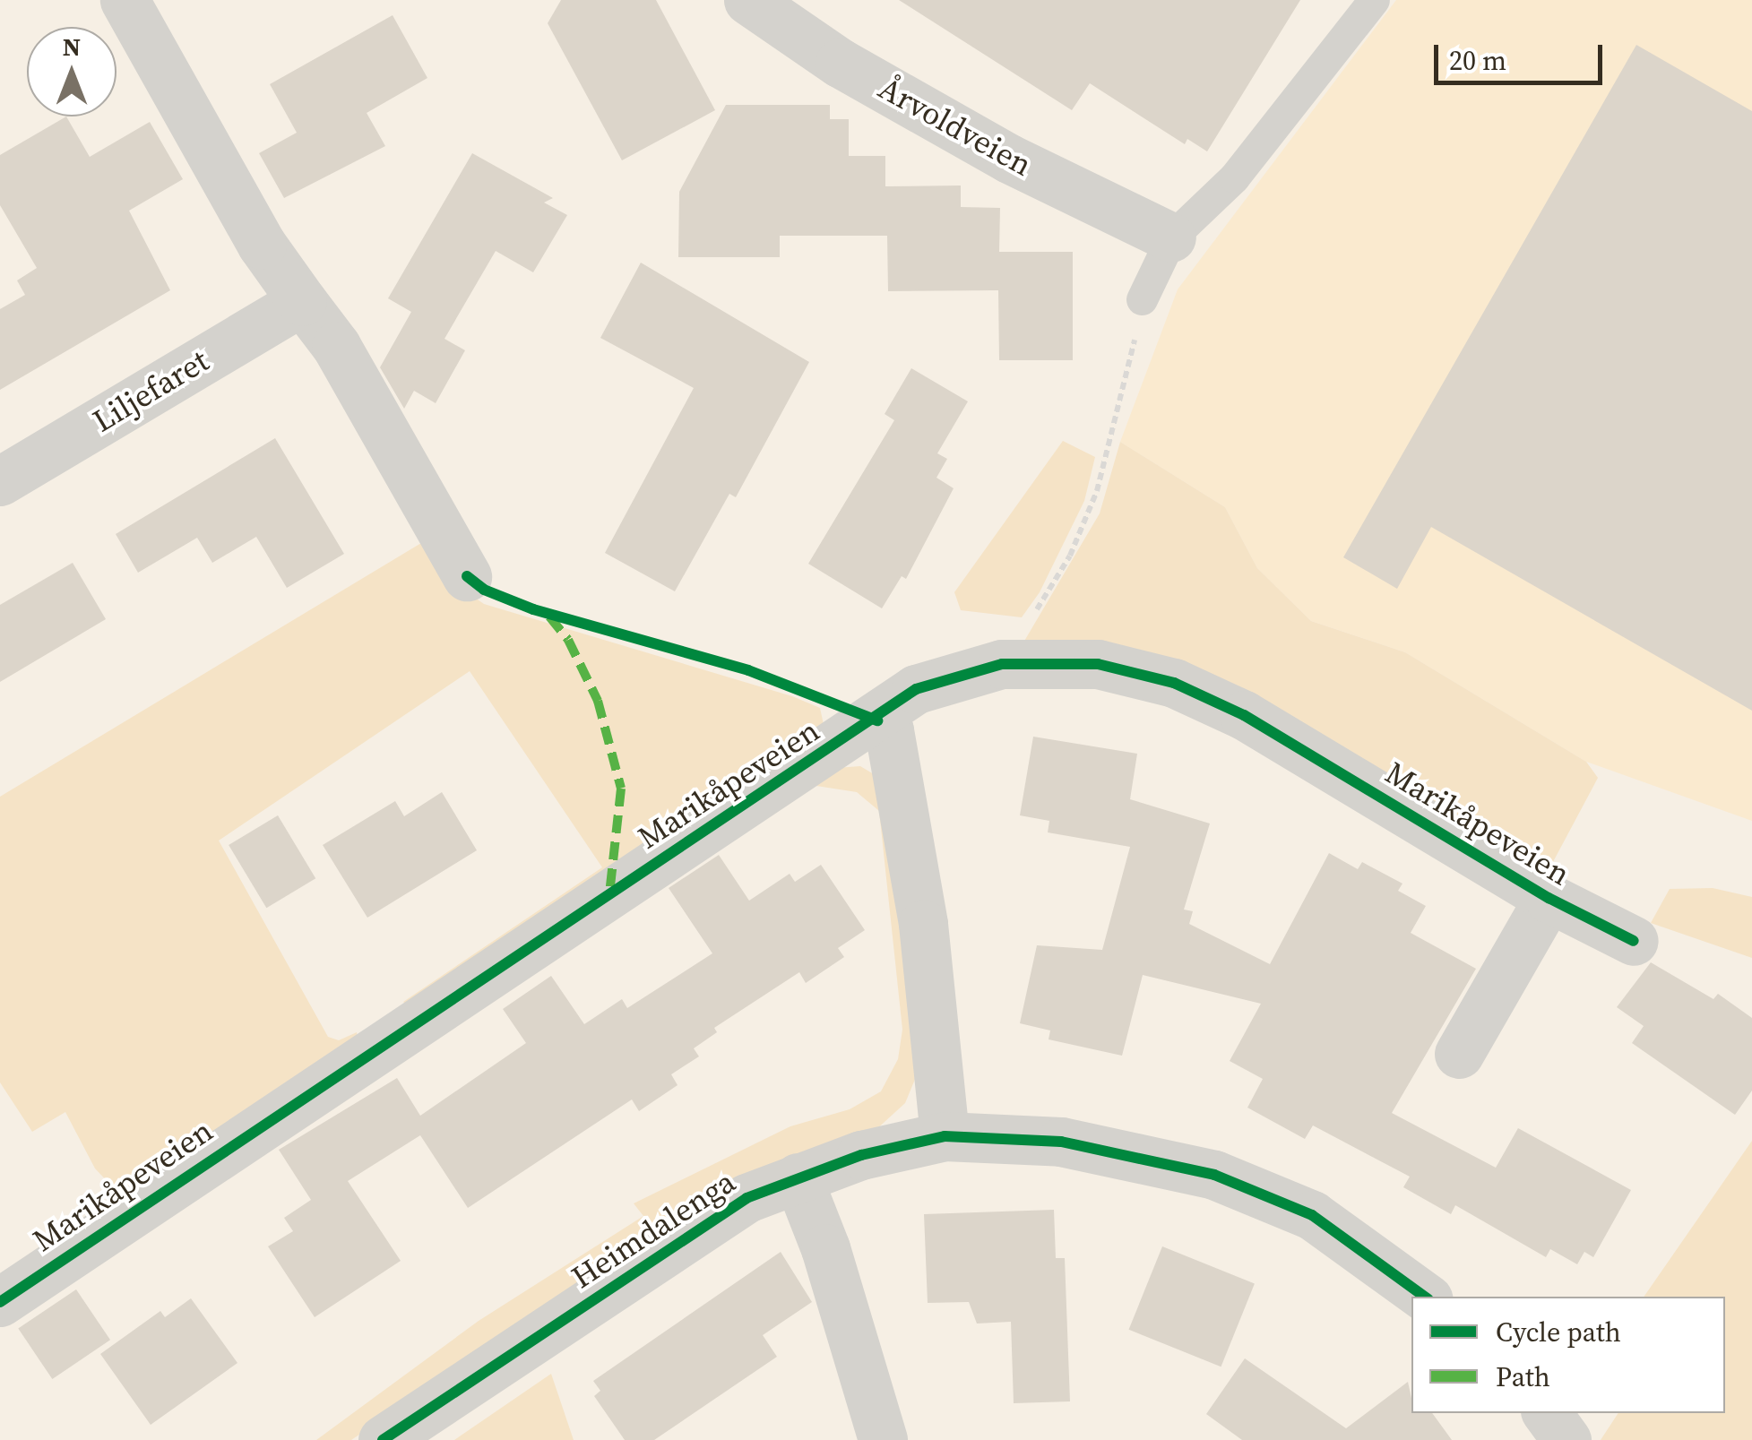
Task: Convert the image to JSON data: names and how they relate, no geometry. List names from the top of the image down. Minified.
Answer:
{"streets":{"street":["Årvoldveien","Liljefaret","Marikåpeveien","Heimdalenga"]},"legend":["Cycle path","Path"],"scale_bar":"20 m","north":"top"}
